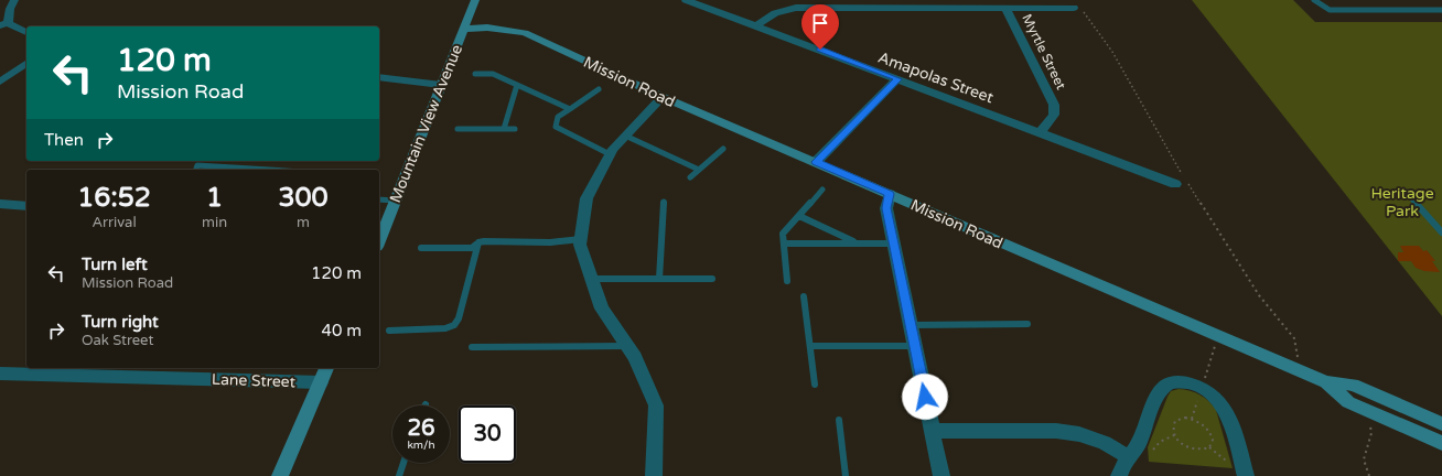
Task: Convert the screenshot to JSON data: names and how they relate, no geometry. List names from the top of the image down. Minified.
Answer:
{"streets":{"street":["Myrtle Street","Amapolas Street","Mission Road","Mountain View Avenue","Lane Street"]},"crossings":[["Myrtle Street","Amapolas Street"],["Mission Road","Mountain View Avenue"]],"parks":["Heritage Park"],"page":{"turn":["120 m","Mission Road"],"then":"Then","eta":["16:52","Arrival","1","min","300","m"],"list":[{"name":"Turn left","note":"Mission Road","value":"120 m"},{"name":"Turn right","note":"Oak Street","value":"40 m"}],"speed":"26 km/h","limit":"30"}}
